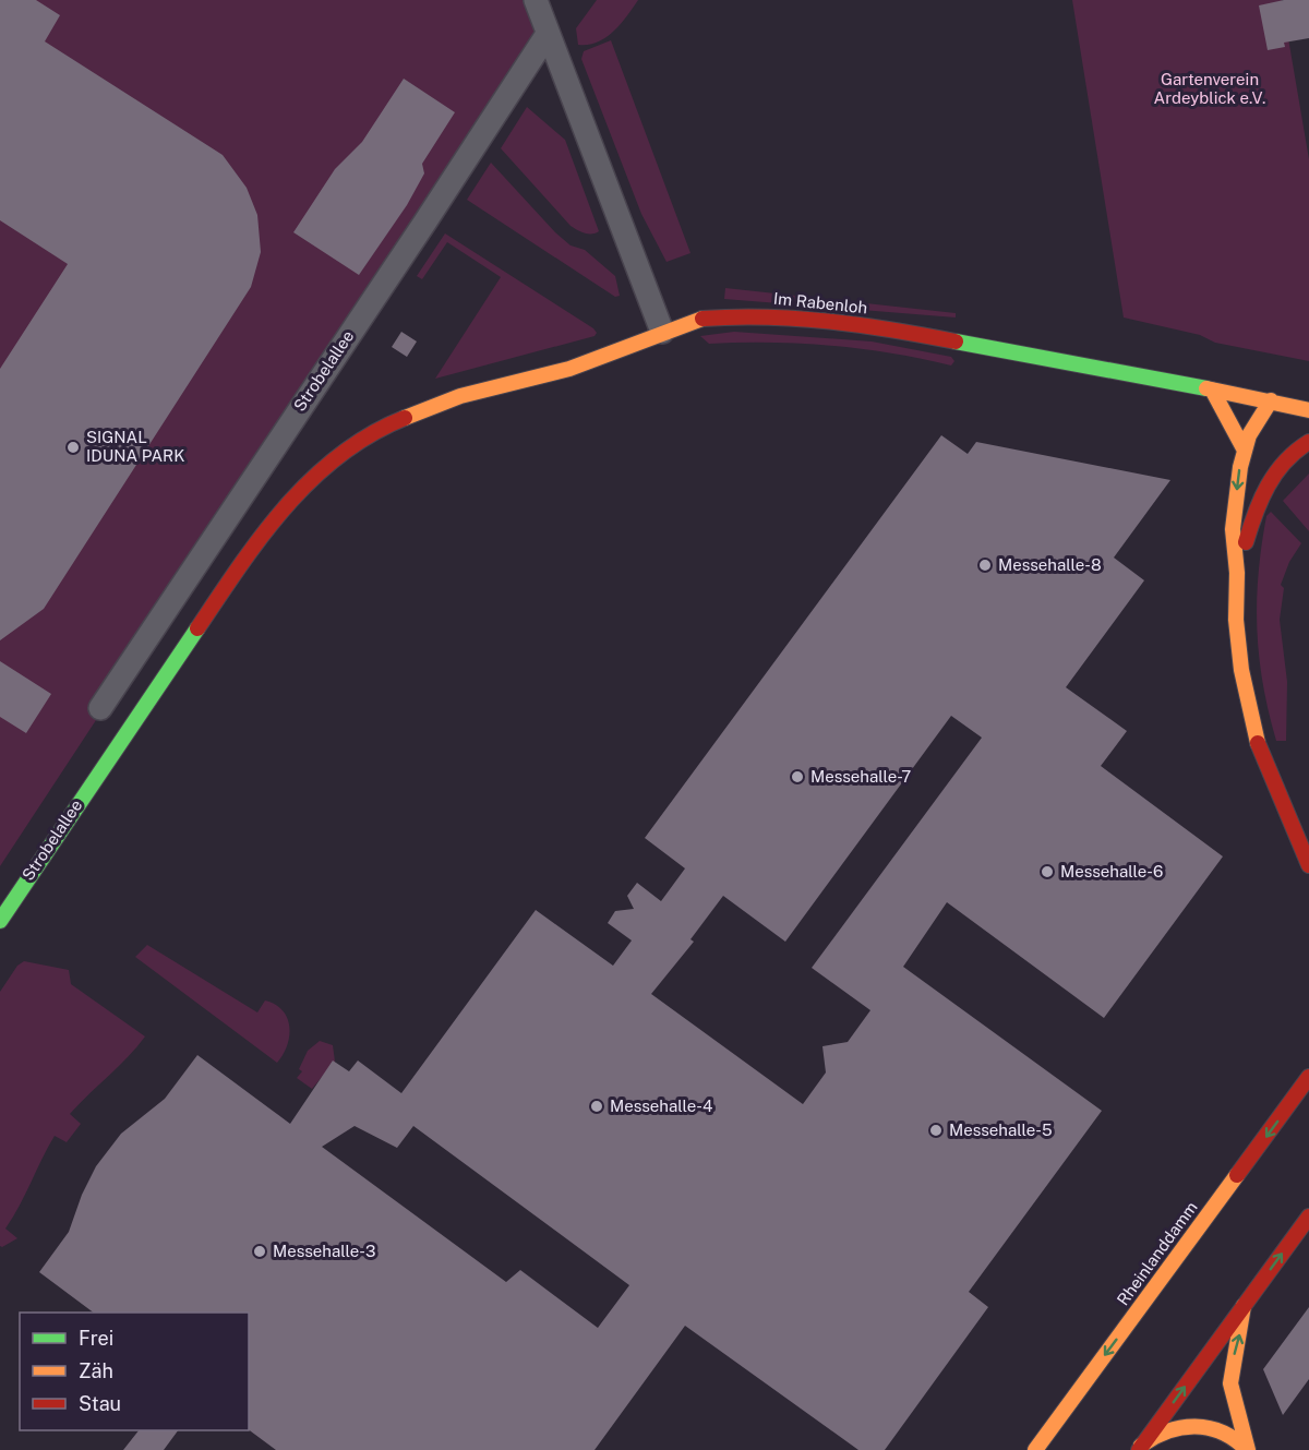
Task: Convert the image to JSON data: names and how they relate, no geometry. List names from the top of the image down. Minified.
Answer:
{"streets":{"main road":["Im Rabenloh","Strobelallee","Rheinlanddamm"]},"crossings":[["Im Rabenloh","Strobelallee"]],"parks":["Gartenverein Ardeyblick e.V."],"places":["SIGNAL IDUNA PARK","Messehalle-8","Messehalle-7","Messehalle-6","Messehalle-4","Messehalle-5","Messehalle-3"],"legend":["Frei","Zäh","Stau"]}
